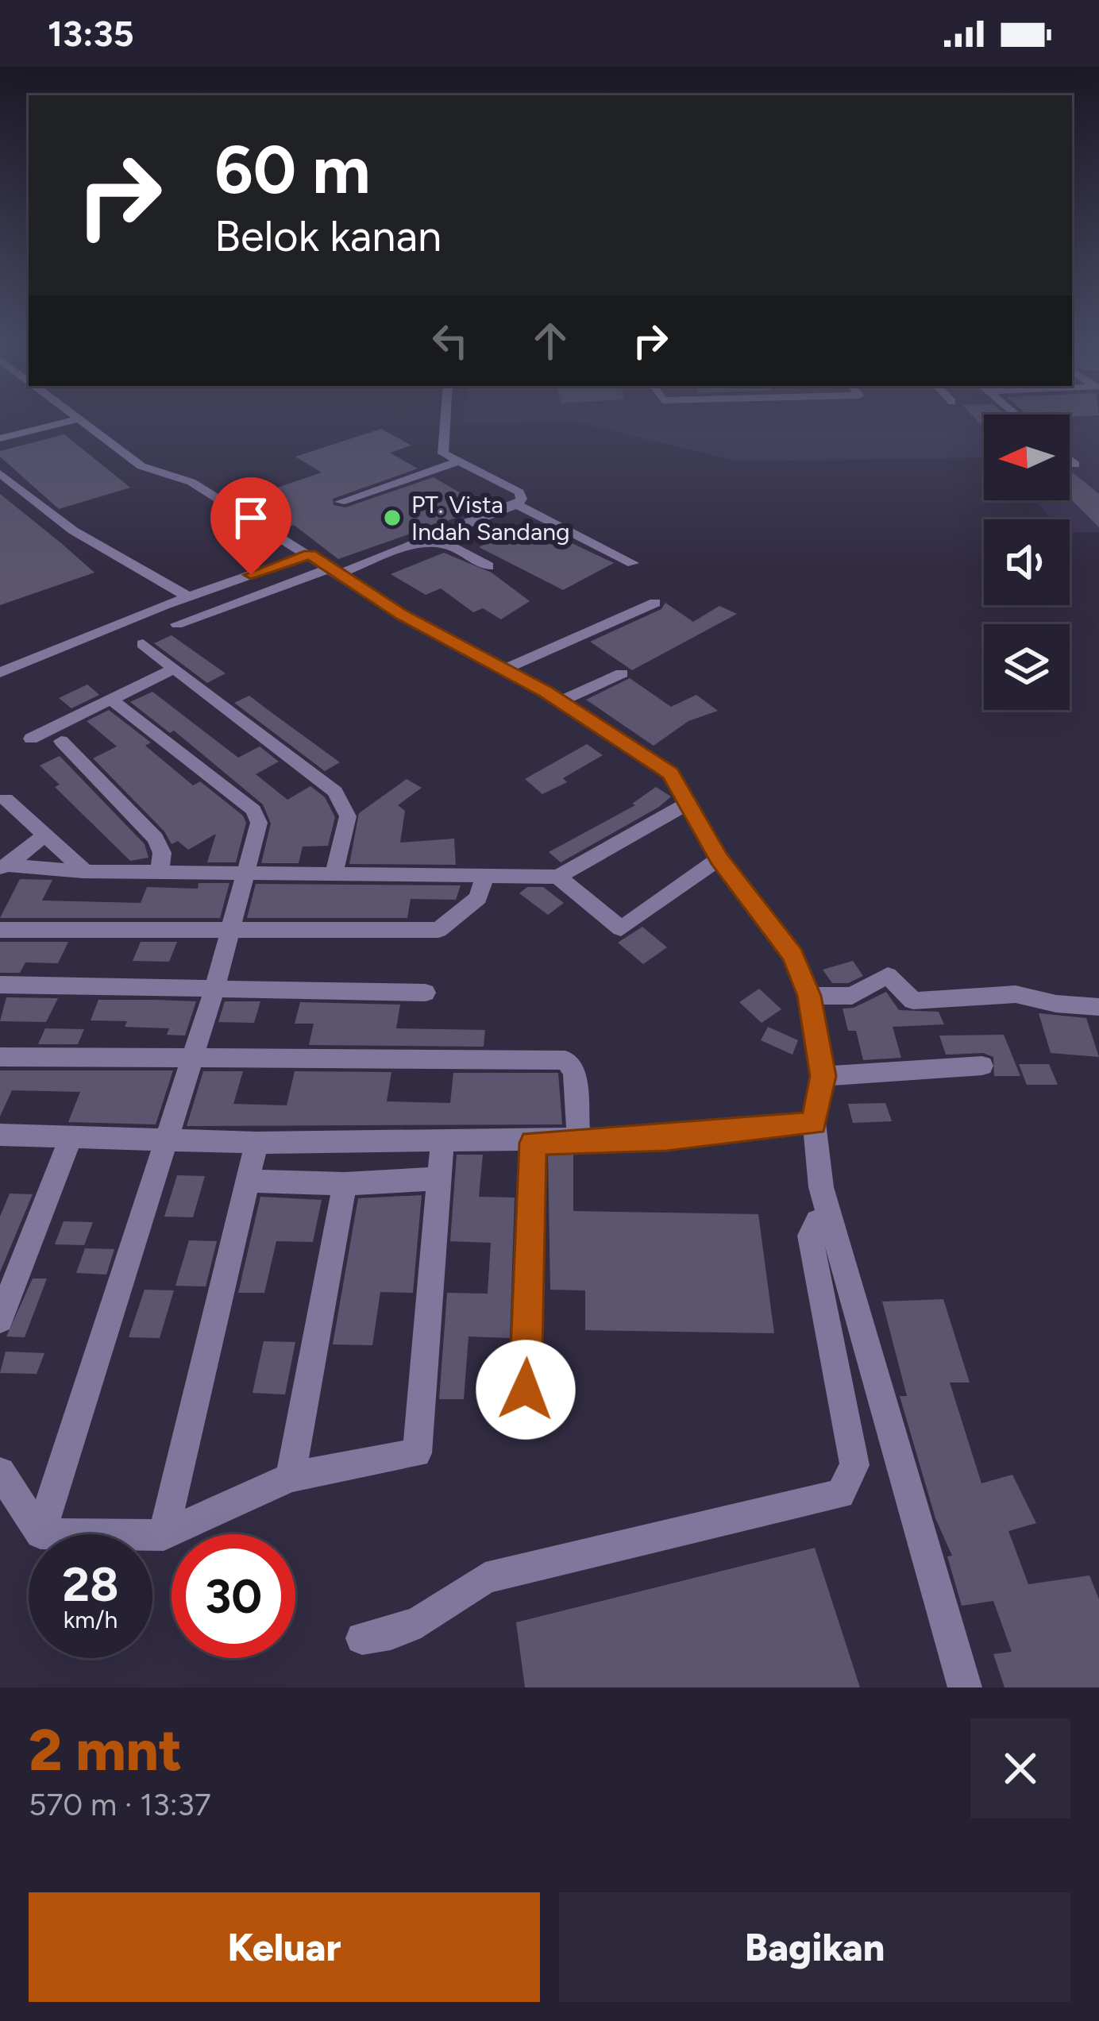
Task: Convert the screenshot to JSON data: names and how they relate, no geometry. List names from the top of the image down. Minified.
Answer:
{"places":["PT. Vista Indah Sandang"],"north":"left","page":{"status":"13:35","turn":["60 m","Belok kanan"],"speed":"28 km/h","limit":"30","heading":["2 mnt","570 m · 13:37"],"buttons":["Keluar","Bagikan"]}}
